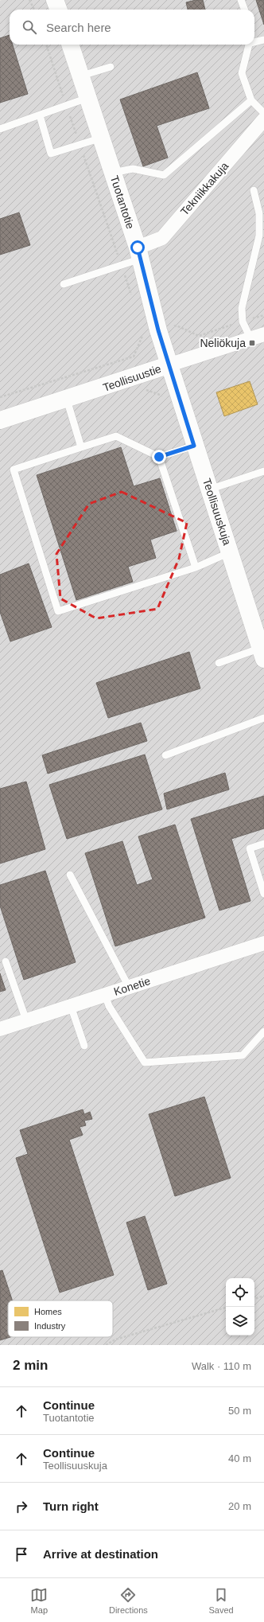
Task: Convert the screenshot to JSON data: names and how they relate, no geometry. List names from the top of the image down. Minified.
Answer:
{"streets":{"street":["Tekniikkakuja","Tuotantotie","Teollisuustie","Teollisuuskuja","Konetie"]},"crossings":[["Tekniikkakuja","Tuotantotie"],["Tuotantotie","Teollisuustie"],["Tuotantotie","Teollisuuskuja"],["Teollisuustie","Teollisuuskuja"]],"places":{"transit":["Neliökuja"]},"legend":["Homes","Industry"],"page":{"search":"Search here","heading":["2 min","Walk · 110 m"],"list":[["Continue","Tuotantotie","50 m"],["Continue","Teollisuuskuja","40 m"],["Turn right","20 m"],"Arrive at destination"],"nav":["Map","Directions","Saved"]}}
